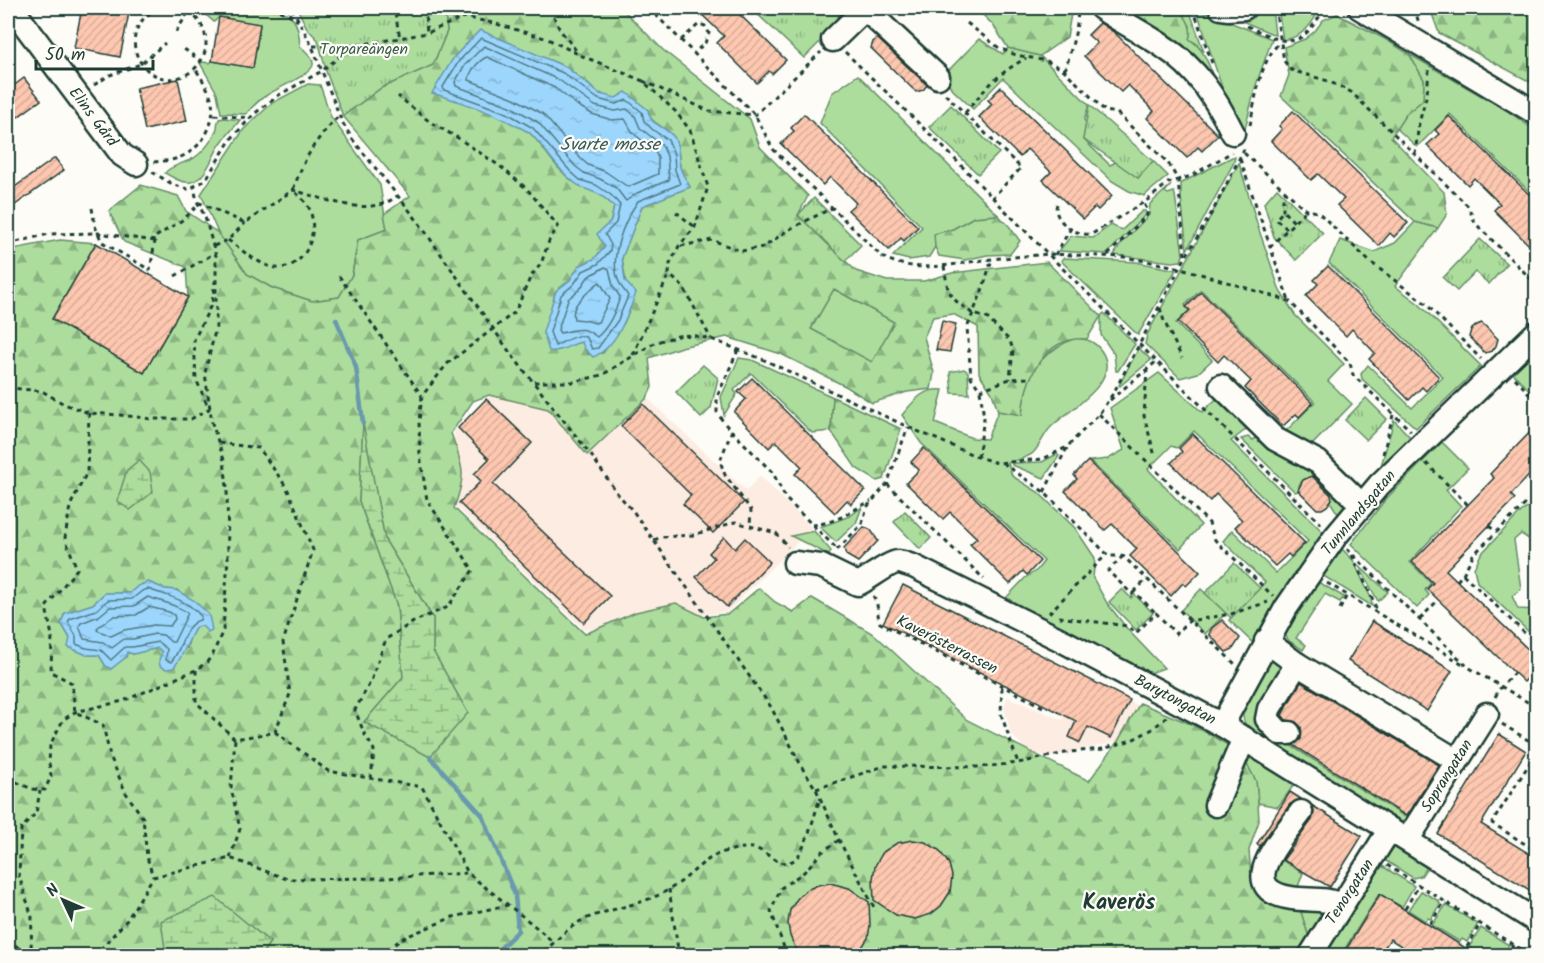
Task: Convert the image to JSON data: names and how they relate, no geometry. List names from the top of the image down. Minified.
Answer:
{"streets":{"street":["Elins Gård","Tunnlandsgatan","Barytongatan","Soprangatan","Tenorgatan"],"path":["Kaverösterrassen"]},"crossings":[["Tunnlandsgatan","Barytongatan"],["Kaverösterrassen","Barytongatan"],["Barytongatan","Soprangatan"],["Barytongatan","Tenorgatan"],["Soprangatan","Tenorgatan"]],"districts":["Kaverös"],"water":["Svarte mosse"],"parks":["Torpareängen"],"scale_bar":"50 m","north":"top left"}
